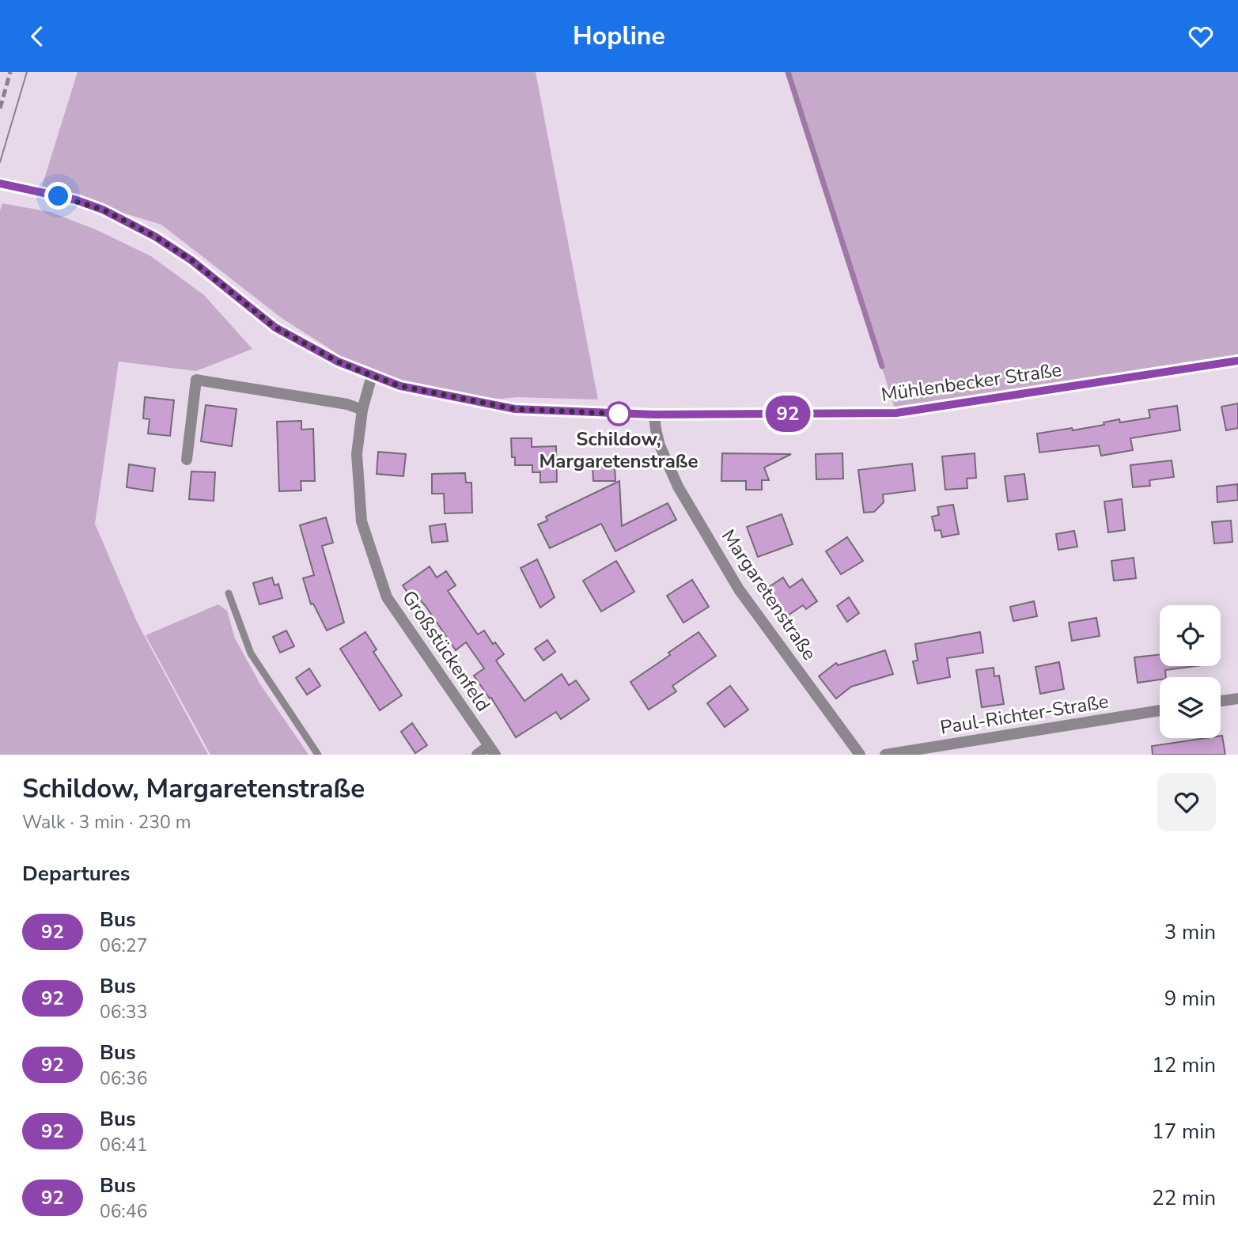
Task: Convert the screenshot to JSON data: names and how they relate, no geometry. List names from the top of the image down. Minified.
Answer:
{"streets":{"main road":["Mühlenbecker Straße"],"street":["Margaretenstraße","Großstückenfeld","Paul-Richter-Straße"]},"crossings":[["Mühlenbecker Straße","Margaretenstraße"],["Mühlenbecker Straße","Großstückenfeld"]],"places":["Schildow, Margaretenstraße"],"lines":["bus line 92"],"page":{"header":"Hopline","on_map":"92","heading":[["Schildow, Margaretenstraße","Walk · 3 min · 230 m"],"Departures"],"list":[{"mark":"92","name":"Bus","note":"06:27","value":"3 min"},{"mark":"92","name":"Bus","note":"06:33","value":"9 min"},{"mark":"92","name":"Bus","note":"06:36","value":"12 min"},{"mark":"92","name":"Bus","note":"06:41","value":"17 min"},{"mark":"92","name":"Bus","note":"06:46","value":"22 min"}]}}
